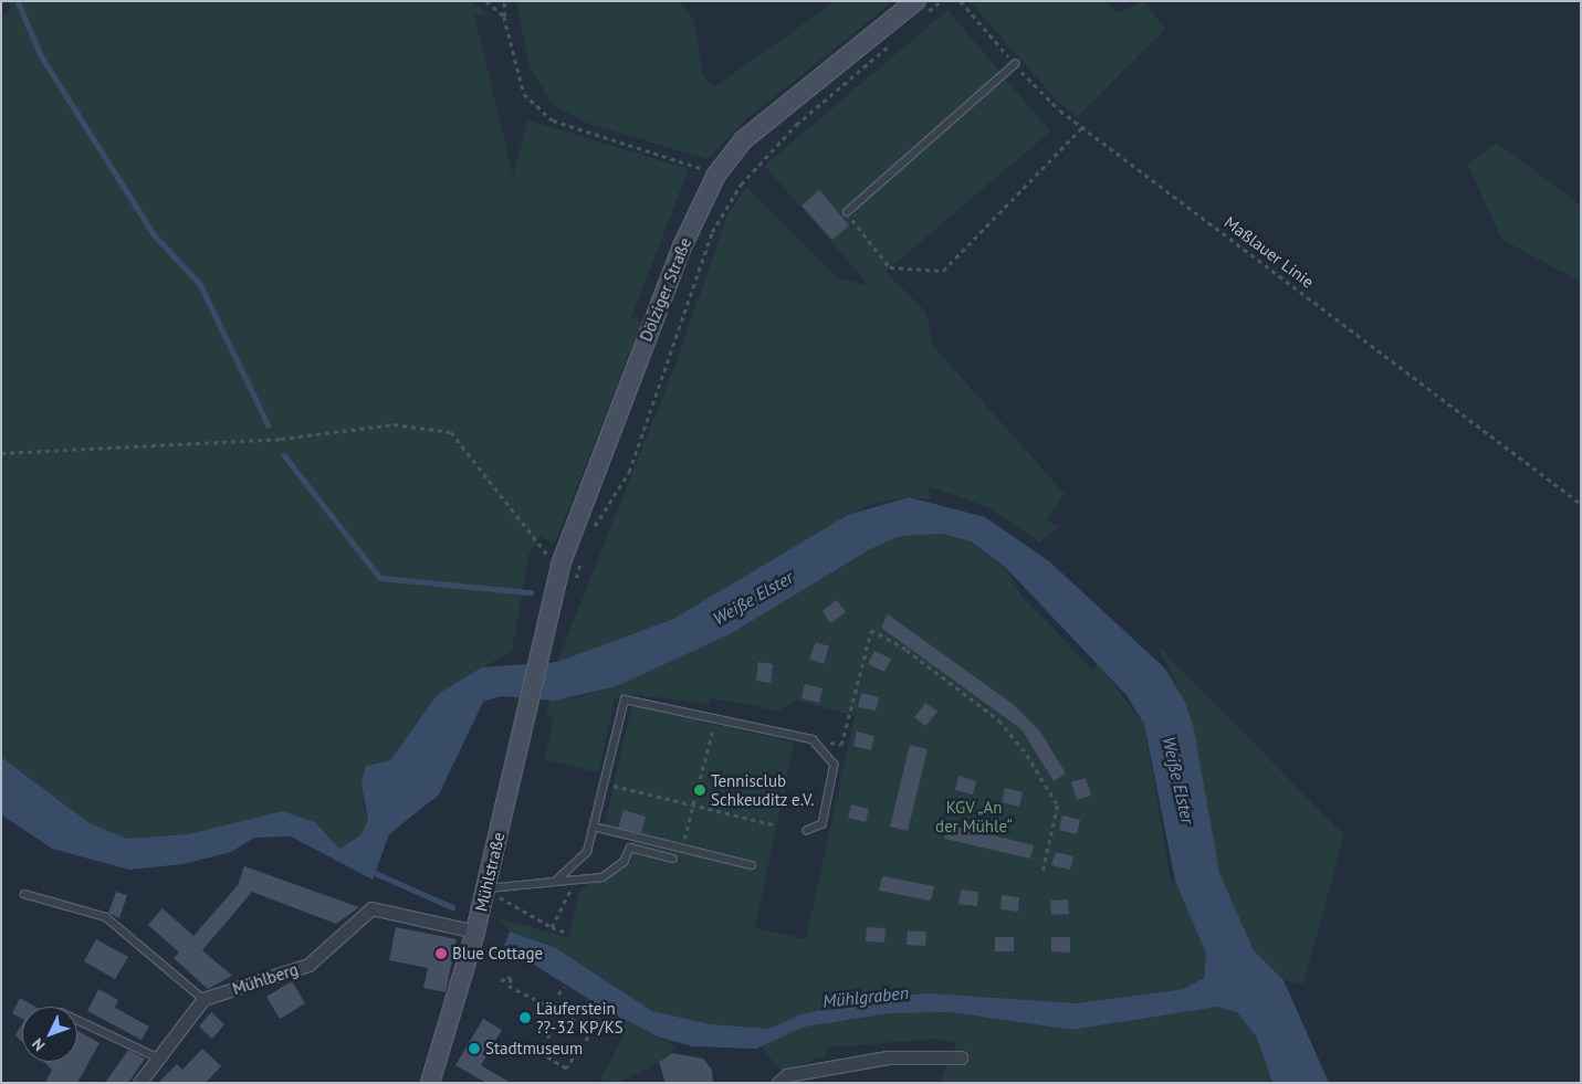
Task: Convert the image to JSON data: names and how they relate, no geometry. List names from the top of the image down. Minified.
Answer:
{"streets":{"street":["Dölziger Straße","Mühlstraße","Mühlberg"],"path":["Maßlauer Linie"]},"crossings":[["Dölziger Straße","Mühlstraße"],["Mühlstraße","Mühlberg"]],"water":["Weiße Elster","Mühlgraben"],"parks":["KGV „An der Mühle“"],"places":["Tennisclub Schkeuditz e.V.","Blue Cottage","Läuferstein ??-32 KP/KS","Stadtmuseum"],"north":"bottom left"}
